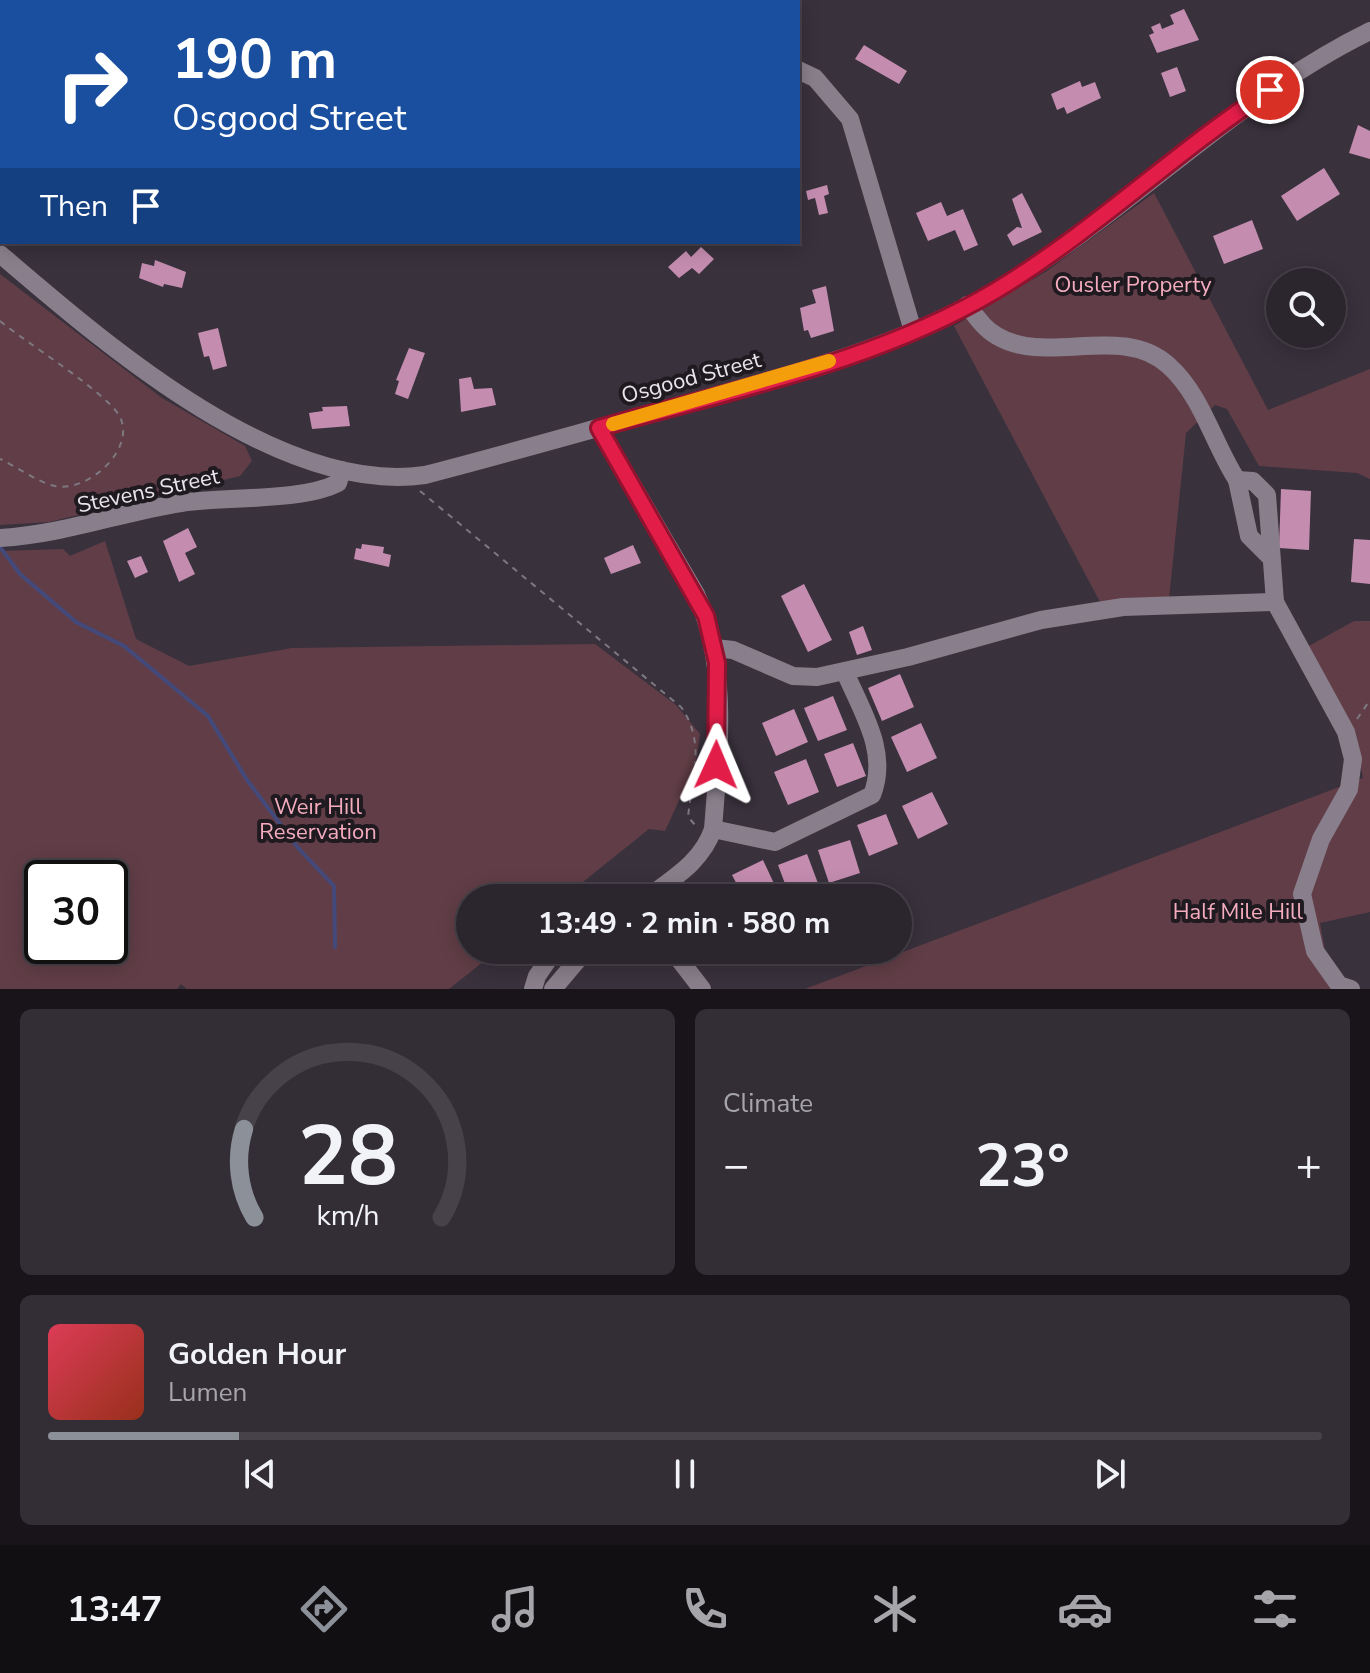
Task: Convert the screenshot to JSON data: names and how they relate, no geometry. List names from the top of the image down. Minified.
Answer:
{"streets":{"street":["Osgood Street","Stevens Street"]},"crossings":[["Osgood Street","Stevens Street"]],"parks":["Ousler Property","Weir Hill Reservation","Half Mile Hill"],"page":{"turn":["190 m","Osgood Street"],"then":"Then","limit":"30","trip":"13:49 · 2 min · 580 m","tile":"Climate","heat":["−","23°","+"],"song":["Golden Hour","Lumen"],"tabs":"13:47","gauge":["28","km/h"]}}
